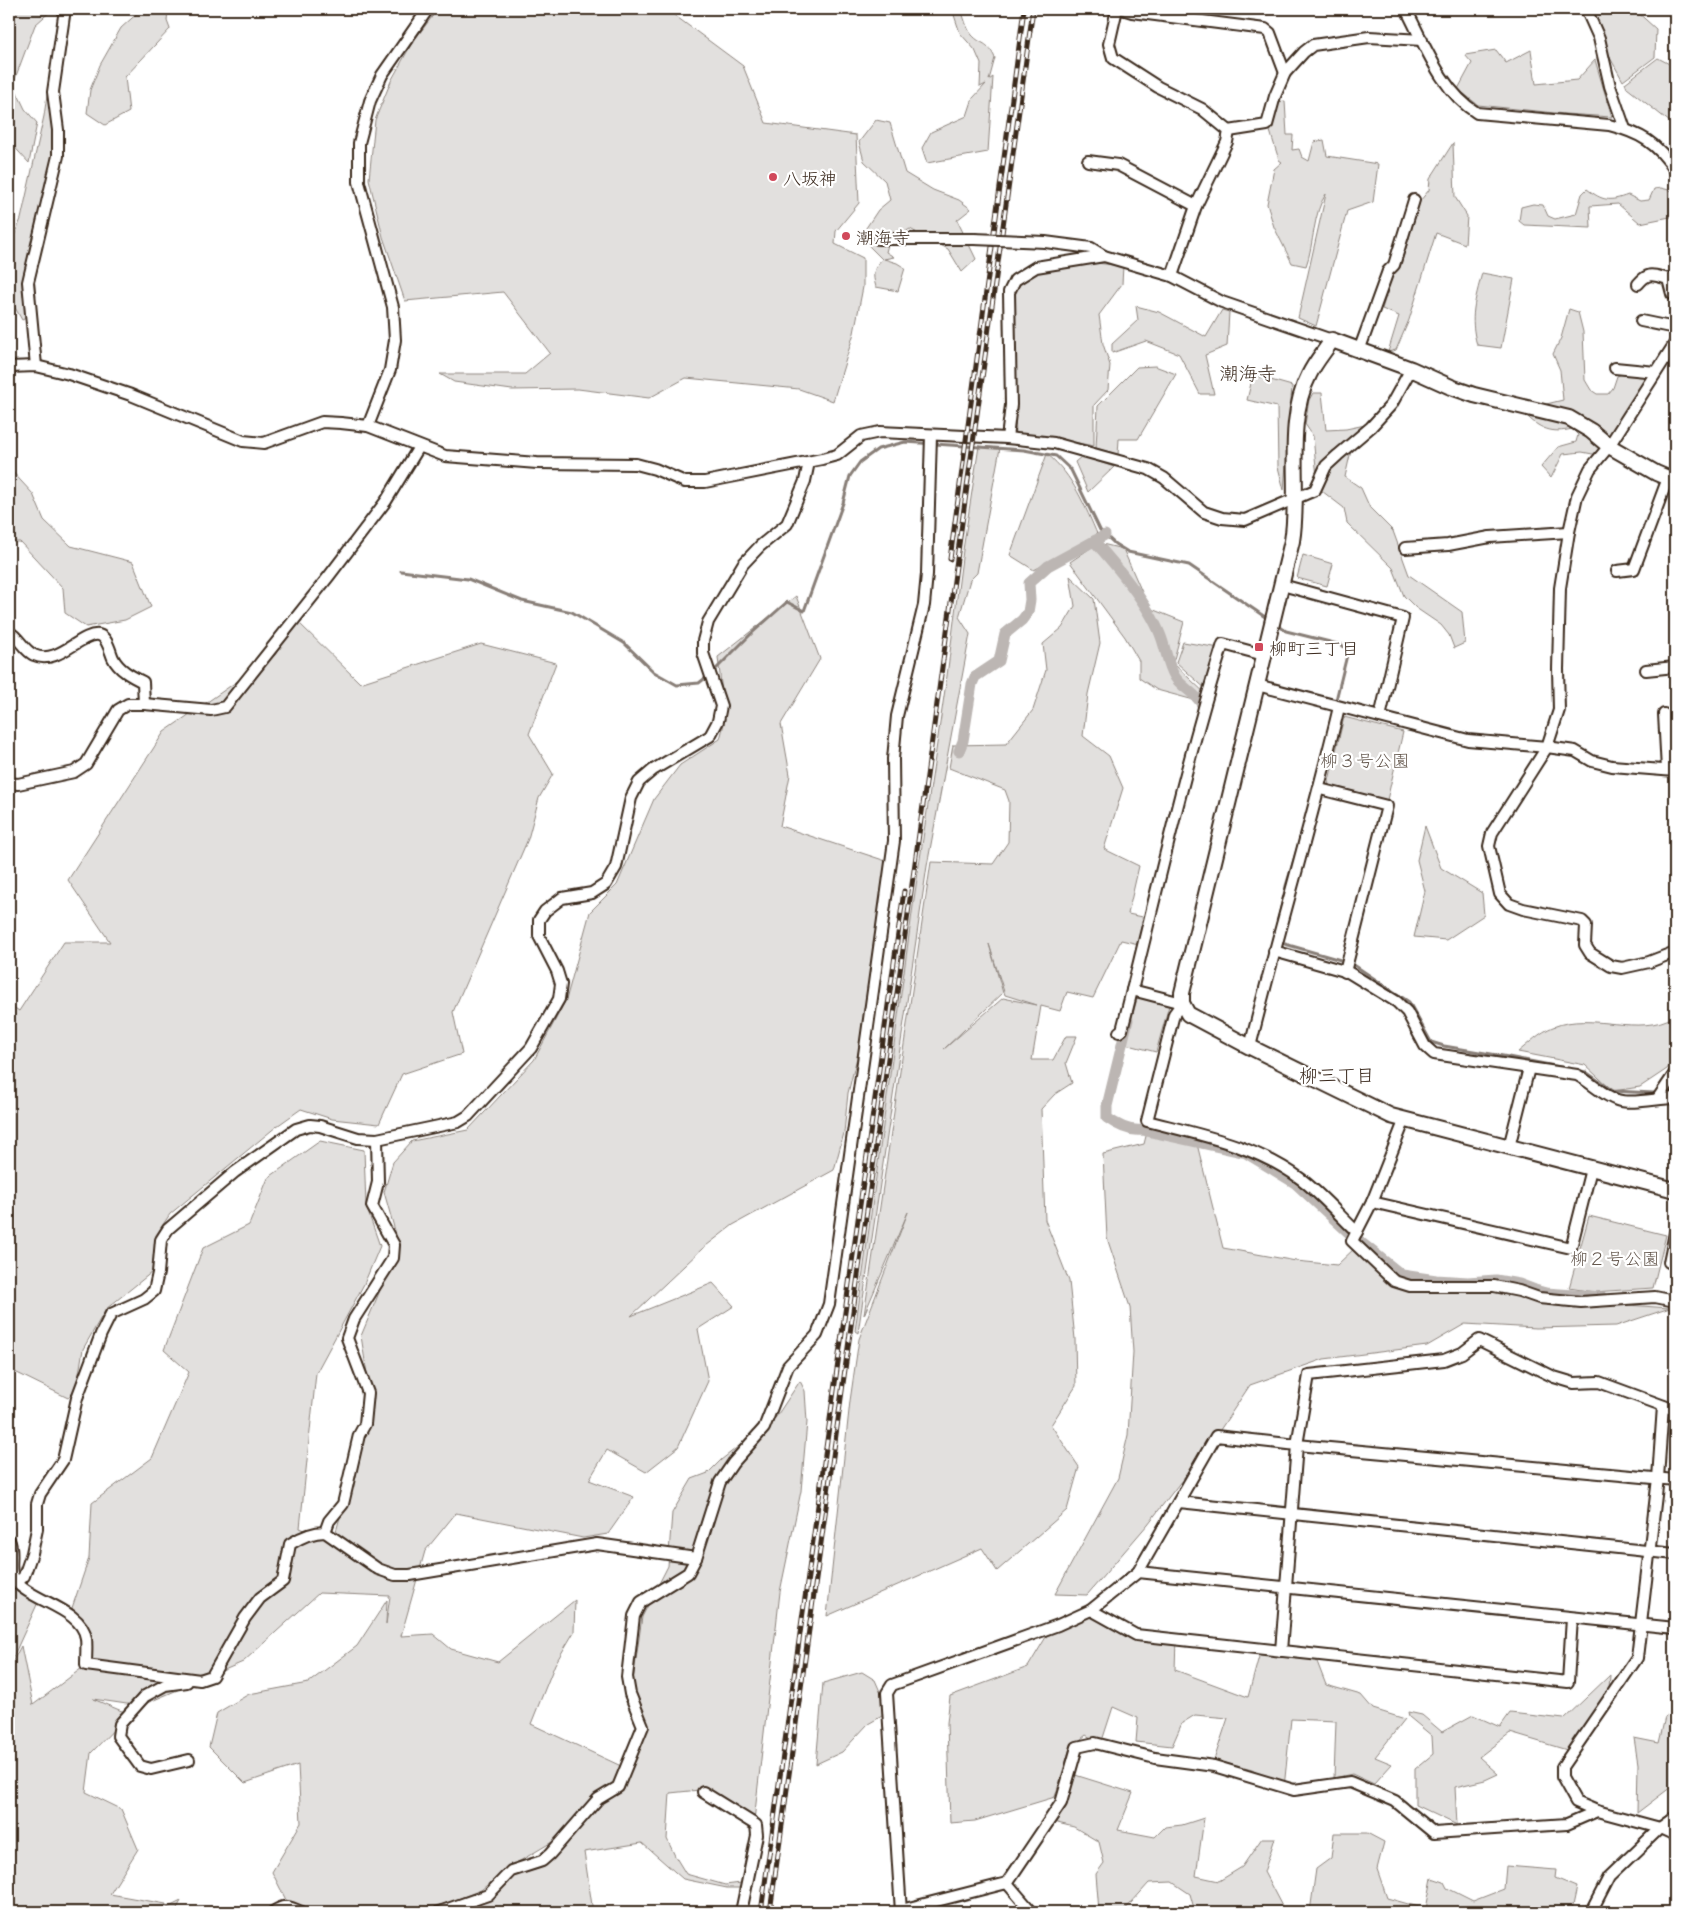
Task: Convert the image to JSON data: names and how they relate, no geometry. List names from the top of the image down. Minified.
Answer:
{"districts":["潮海寺","柳三丁目"],"parks":["柳３号公園","柳２号公園"],"places":{"other":["八坂神","潮海寺"],"transit":["柳町三丁目"]}}
